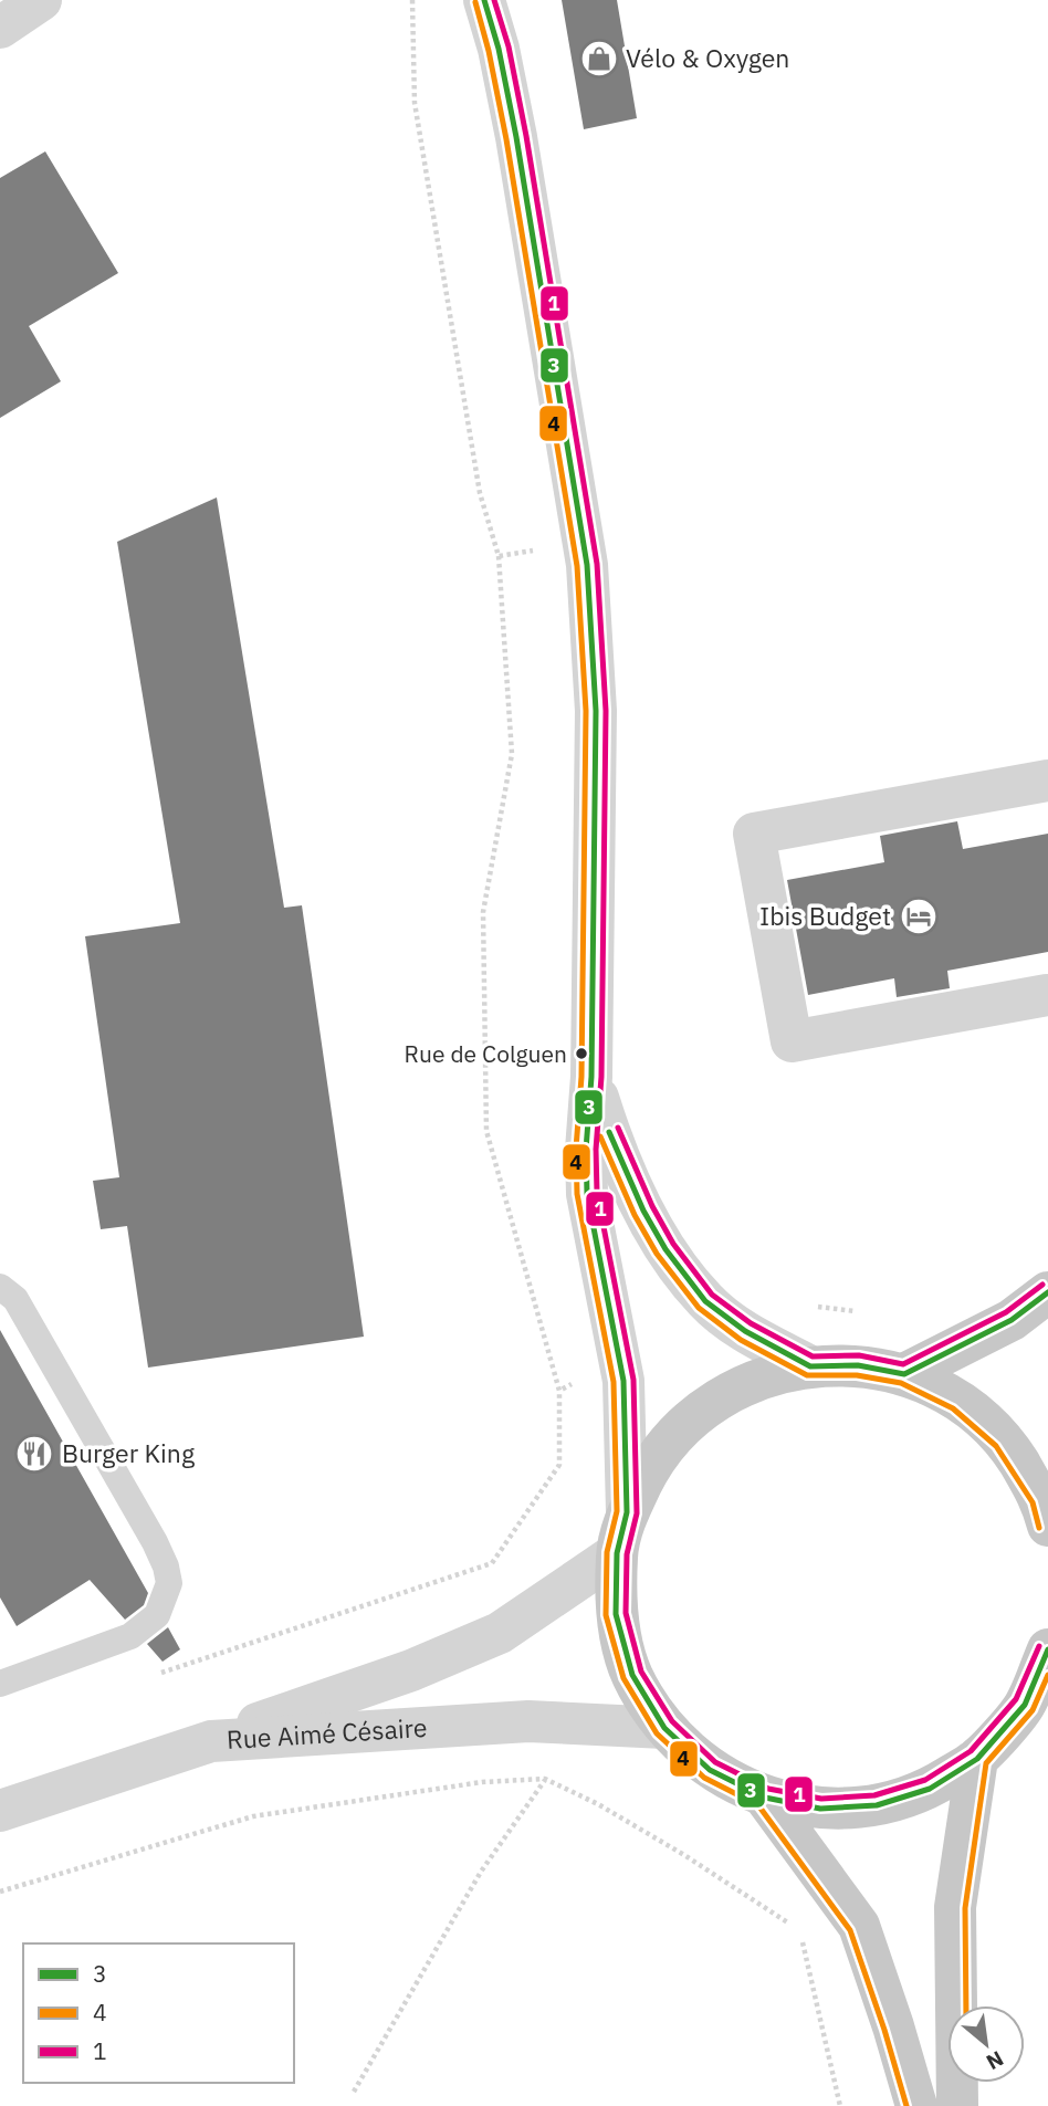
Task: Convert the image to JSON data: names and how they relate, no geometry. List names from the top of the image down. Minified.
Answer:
{"streets":{"street":["Rue Aimé Césaire"]},"places":{"shop":["Vélo & Oxygen"],"hotel":["Ibis Budget"],"other":["Rue de Colguen"],"restaurant":["Burger King"]},"lines":["transit line 3","transit line 1","transit line 4"],"legend":["3","4","1"],"north":"bottom right"}
